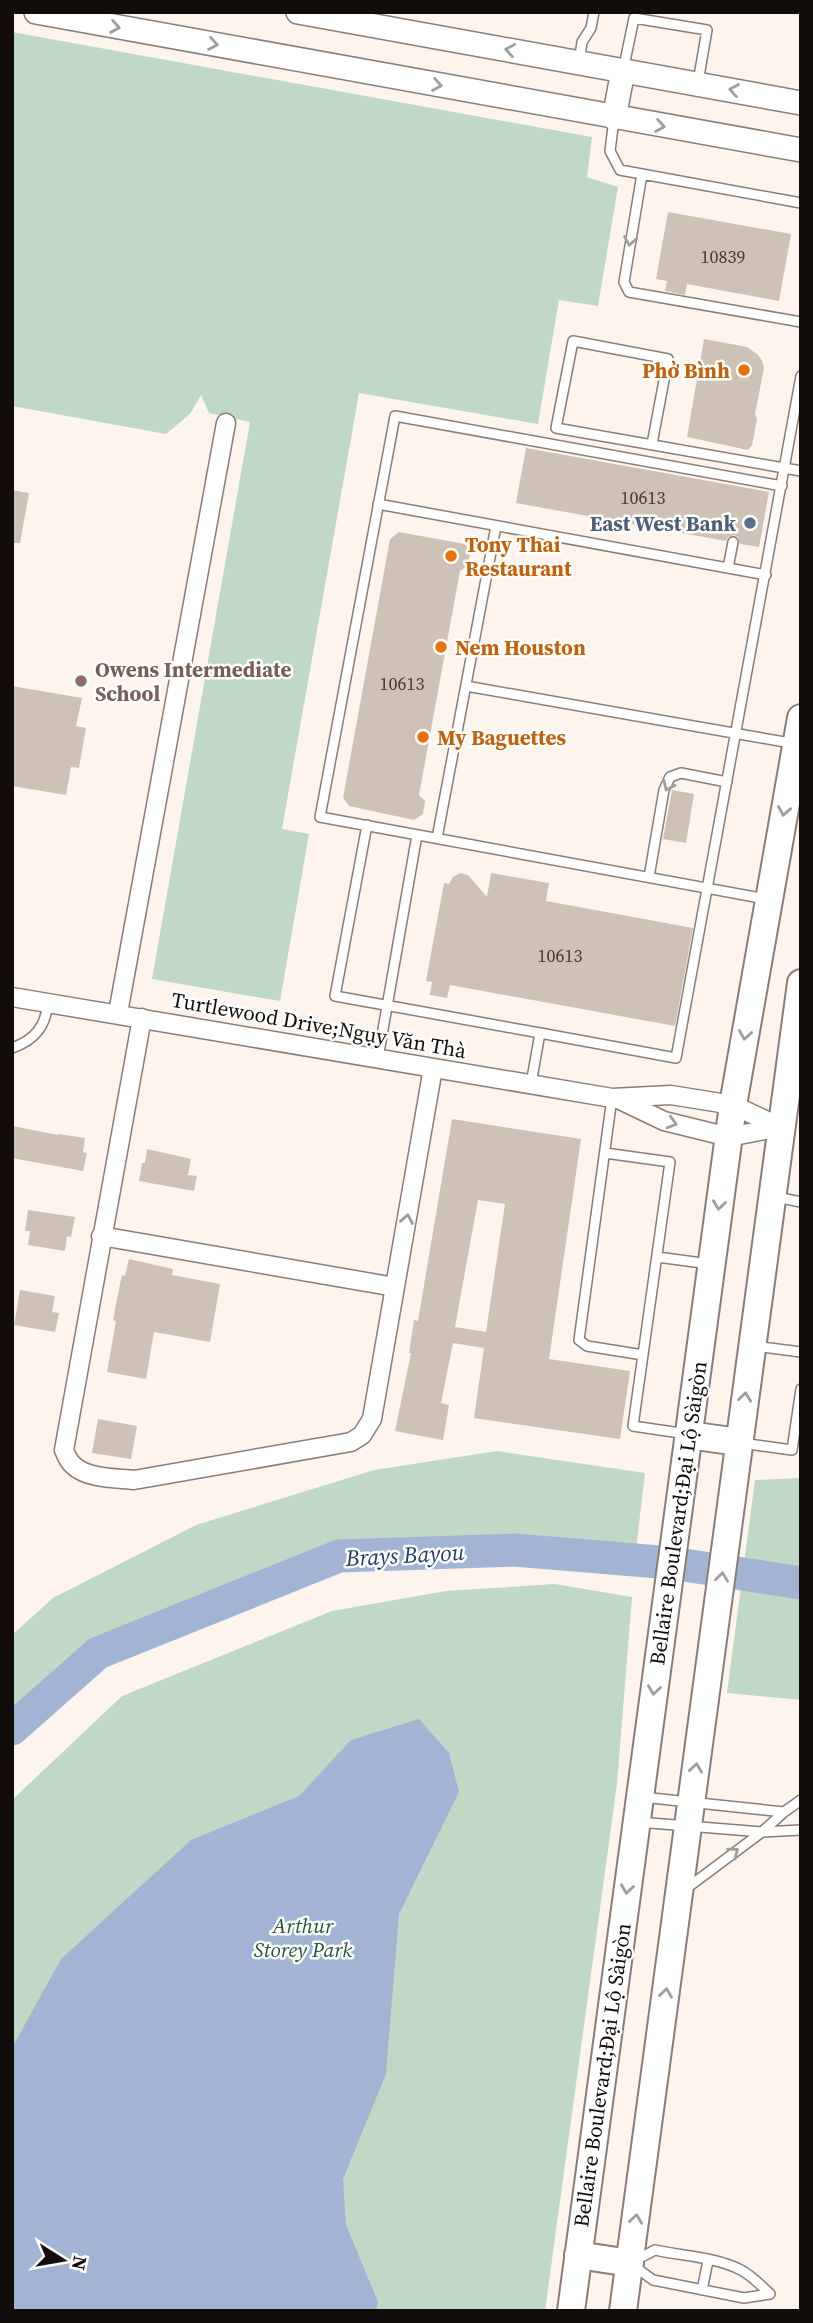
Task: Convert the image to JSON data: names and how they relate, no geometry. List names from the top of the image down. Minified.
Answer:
{"streets":{"main road":["Bellaire Boulevard;Đại Lộ Sàigòn"],"street":["Turtlewood Drive;Ngụy Văn Thà"]},"crossings":[["Turtlewood Drive;Ngụy Văn Thà","Bellaire Boulevard;Đại Lộ Sàigòn"]],"water":["Brays Bayou"],"parks":["Arthur Storey Park"],"places":["Phở Bình","East West Bank","Tony Thai Restaurant","Nem Houston","Owens Intermediate School","My Baguettes"],"house_numbers":["10839","10613","10613","10613"],"north":"right"}
